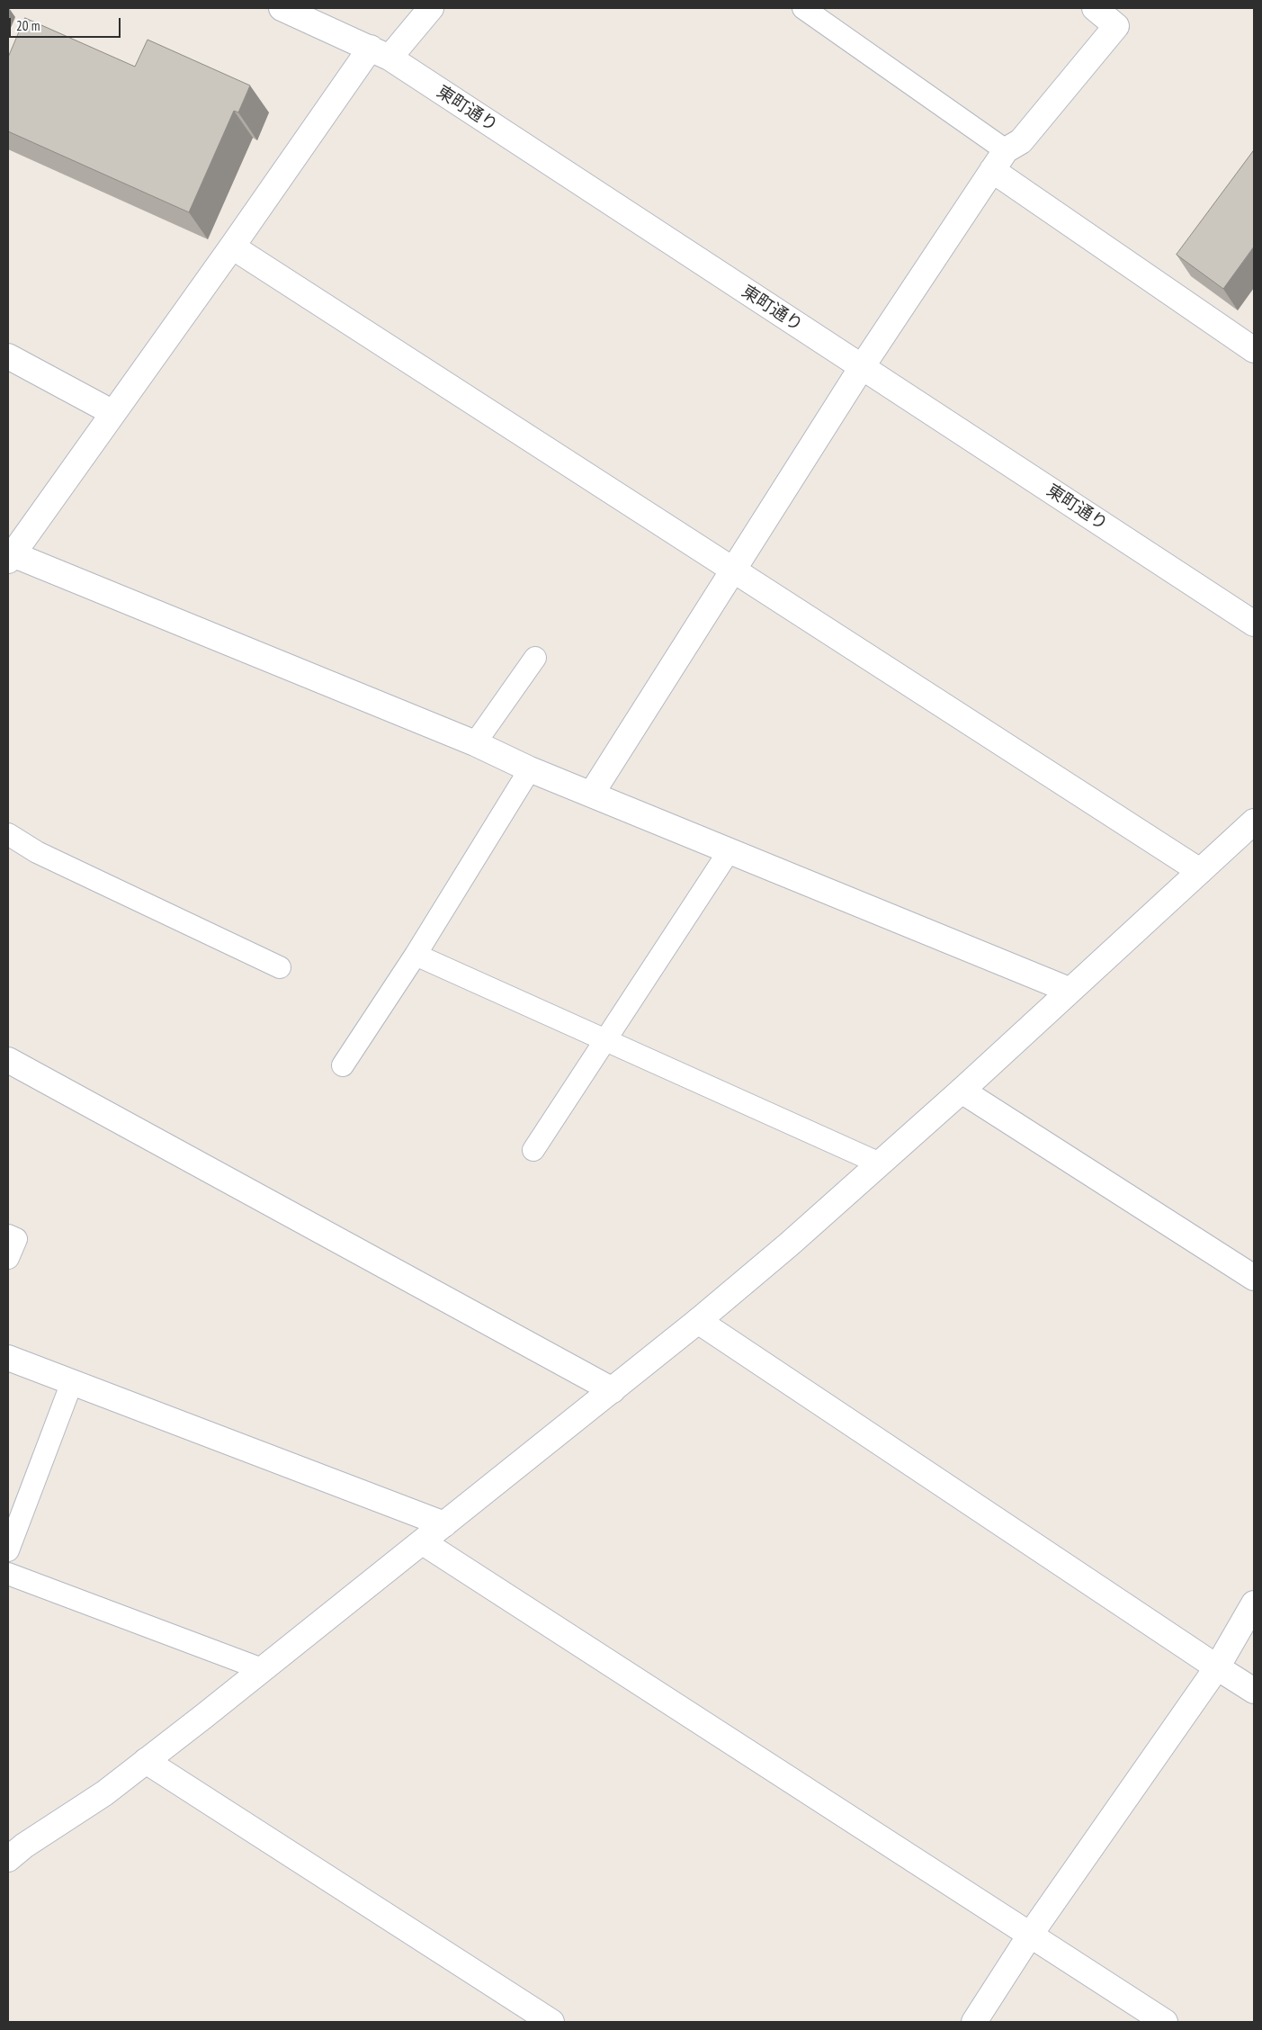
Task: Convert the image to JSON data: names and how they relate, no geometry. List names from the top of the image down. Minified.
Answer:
{"streets":{"street":["東町通り"]},"scale_bar":"20 m"}
